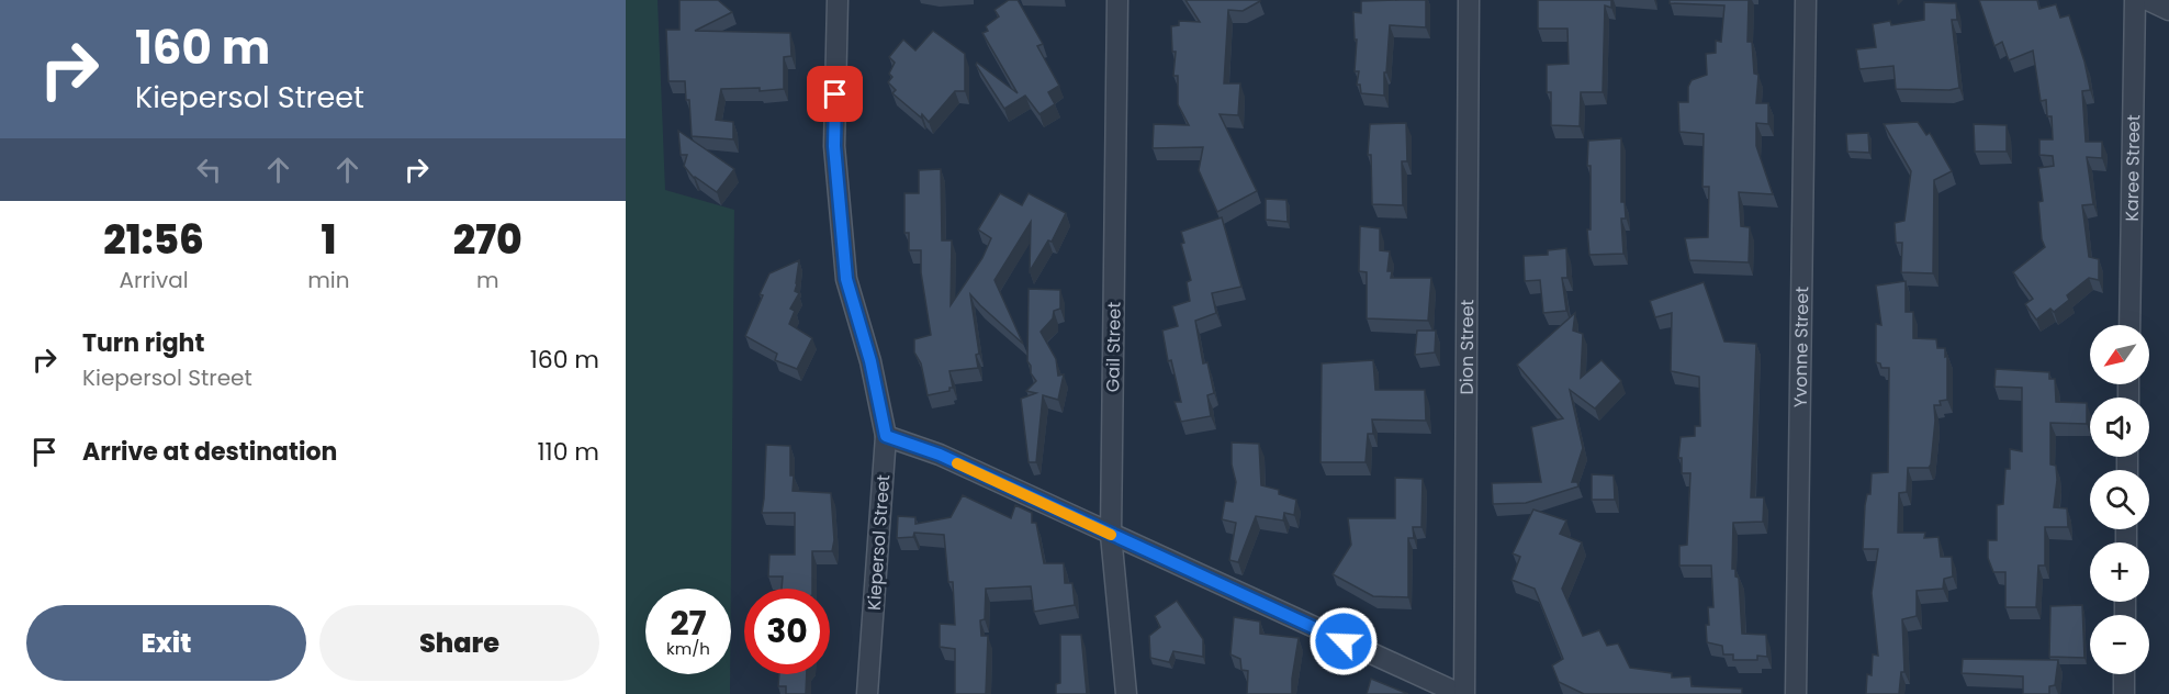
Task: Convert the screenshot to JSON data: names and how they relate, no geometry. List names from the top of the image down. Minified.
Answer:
{"streets":{"street":["Karee Street","Gail Street","Dion Street","Yvonne Street","Kiepersol Street"]},"north":"bottom left","page":{"turn":["160 m","Kiepersol Street"],"eta":["21:56","Arrival","1","min","270","m"],"list":[{"name":"Turn right","note":"Kiepersol Street","value":"160 m"},{"name":"Arrive at destination","value":"110 m"}],"map_buttons":["+","−"],"speed":"27 km/h","limit":"30","buttons":["Exit","Share"]}}
